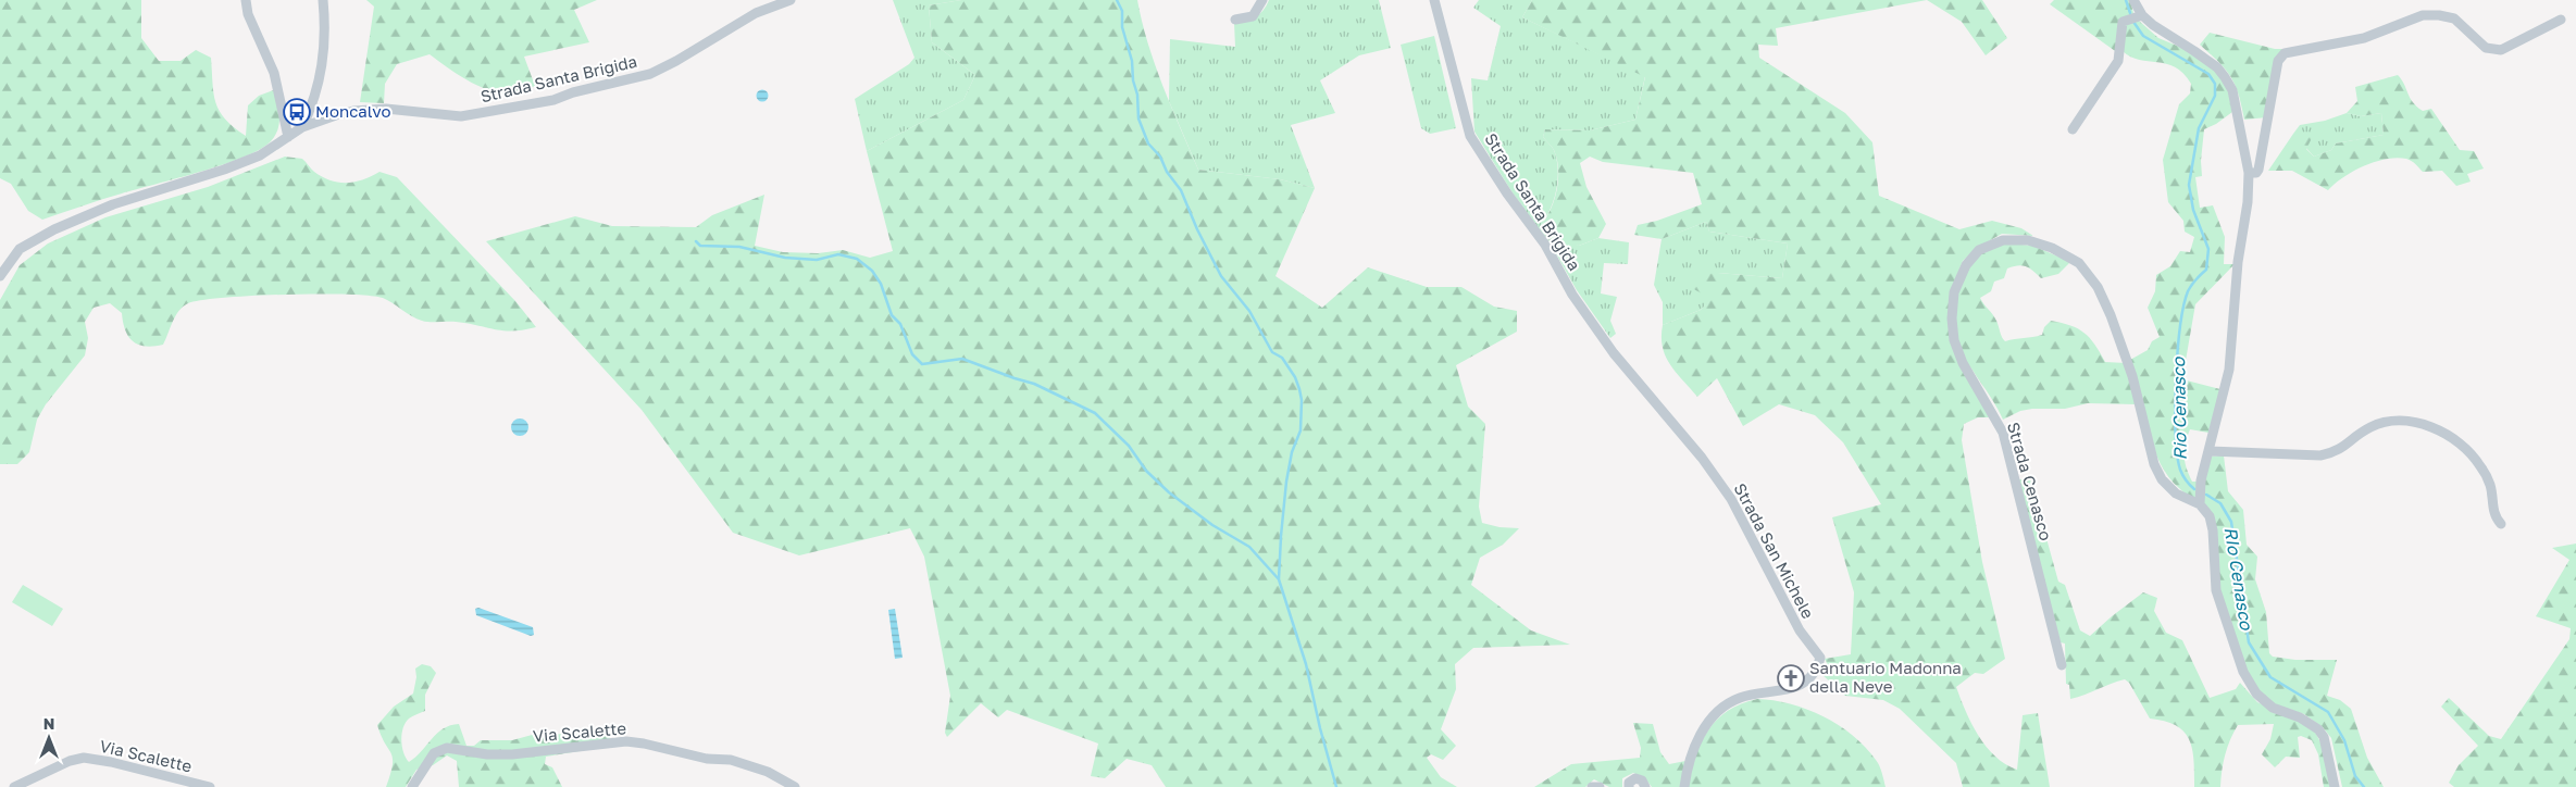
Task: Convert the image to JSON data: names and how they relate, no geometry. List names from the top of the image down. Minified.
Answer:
{"streets":{"street":["Strada Santa Brigida","Strada Cenasco","Strada San Michele","Via Scalette"]},"crossings":[["Strada Santa Brigida","Strada San Michele"]],"water":["Rio Cenasco","RIo Cenasco"],"places":{"bus stop":["Moncalvo"],"church":["Santuario Madonna della Neve"]},"north":"top"}
